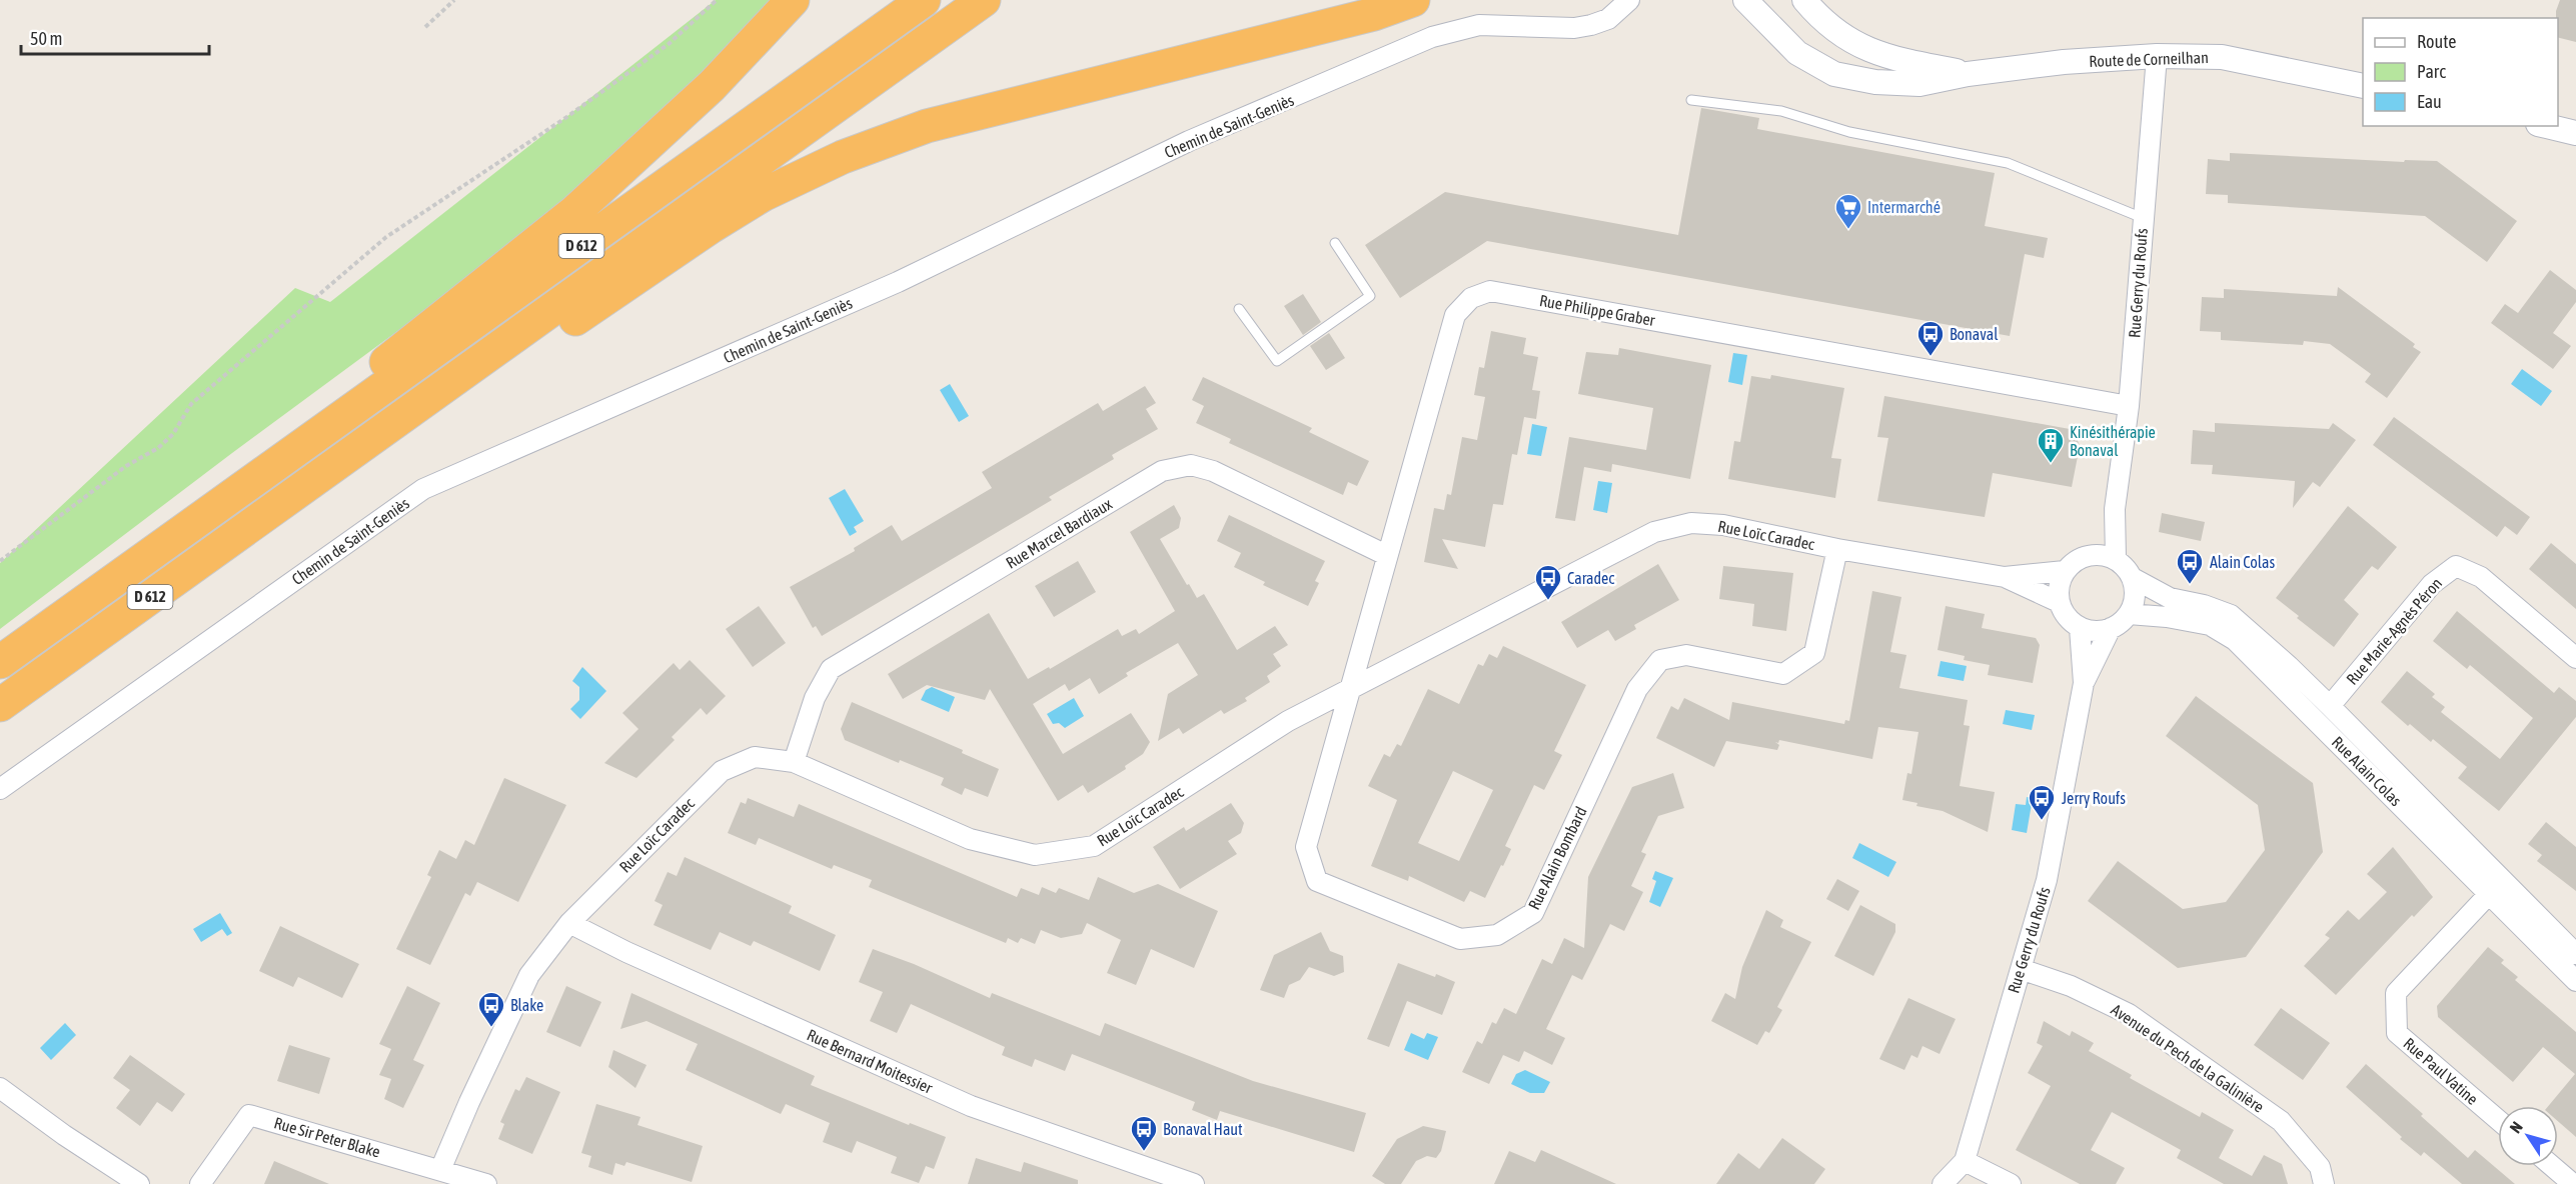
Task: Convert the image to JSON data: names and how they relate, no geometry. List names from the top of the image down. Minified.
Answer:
{"streets":{"highway":["D 612"],"street":["Route de Corneilhan","Chemin de Saint-Geniès","Rue Gerry du Roufs","Rue Philippe Graber","Rue Marcel Bardiaux","Rue Loïc Caradec","Rue Marie-Agnès Péron","Rue Alain Colas","Rue Alain Bombard","Avenue du Pech de la Galinière","Rue Bernard Moitessier","Rue Paul Vatine","Rue Sir Peter Blake"]},"crossings":[["Route de Corneilhan","Rue Gerry du Roufs"],["Rue Gerry du Roufs","Rue Philippe Graber"],["Rue Gerry du Roufs","Rue Loïc Caradec"],["Rue Gerry du Roufs","Rue Alain Colas"],["Rue Gerry du Roufs","Avenue du Pech de la Galinière"],["Rue Philippe Graber","Rue Marcel Bardiaux"],["Rue Philippe Graber","Rue Loïc Caradec"],["Rue Philippe Graber","Rue Alain Bombard"],["Rue Marcel Bardiaux","Rue Loïc Caradec"],["Rue Loïc Caradec","Rue Alain Colas"],["Rue Loïc Caradec","Rue Alain Bombard"],["Rue Loïc Caradec","Rue Bernard Moitessier"],["Rue Loïc Caradec","Rue Sir Peter Blake"],["Rue Marie-Agnès Péron","Rue Alain Colas"],["Rue Alain Colas","Rue Paul Vatine"]],"places":{"supermarket":["Intermarché"],"bus stop":["Bonaval","Alain Colas","Caradec","Jerry Roufs","Blake","Bonaval Haut"],"building":["Kinésithérapie Bonaval"]},"legend":["Route","Parc","Eau"],"scale_bar":"50 m","north":"top left"}
